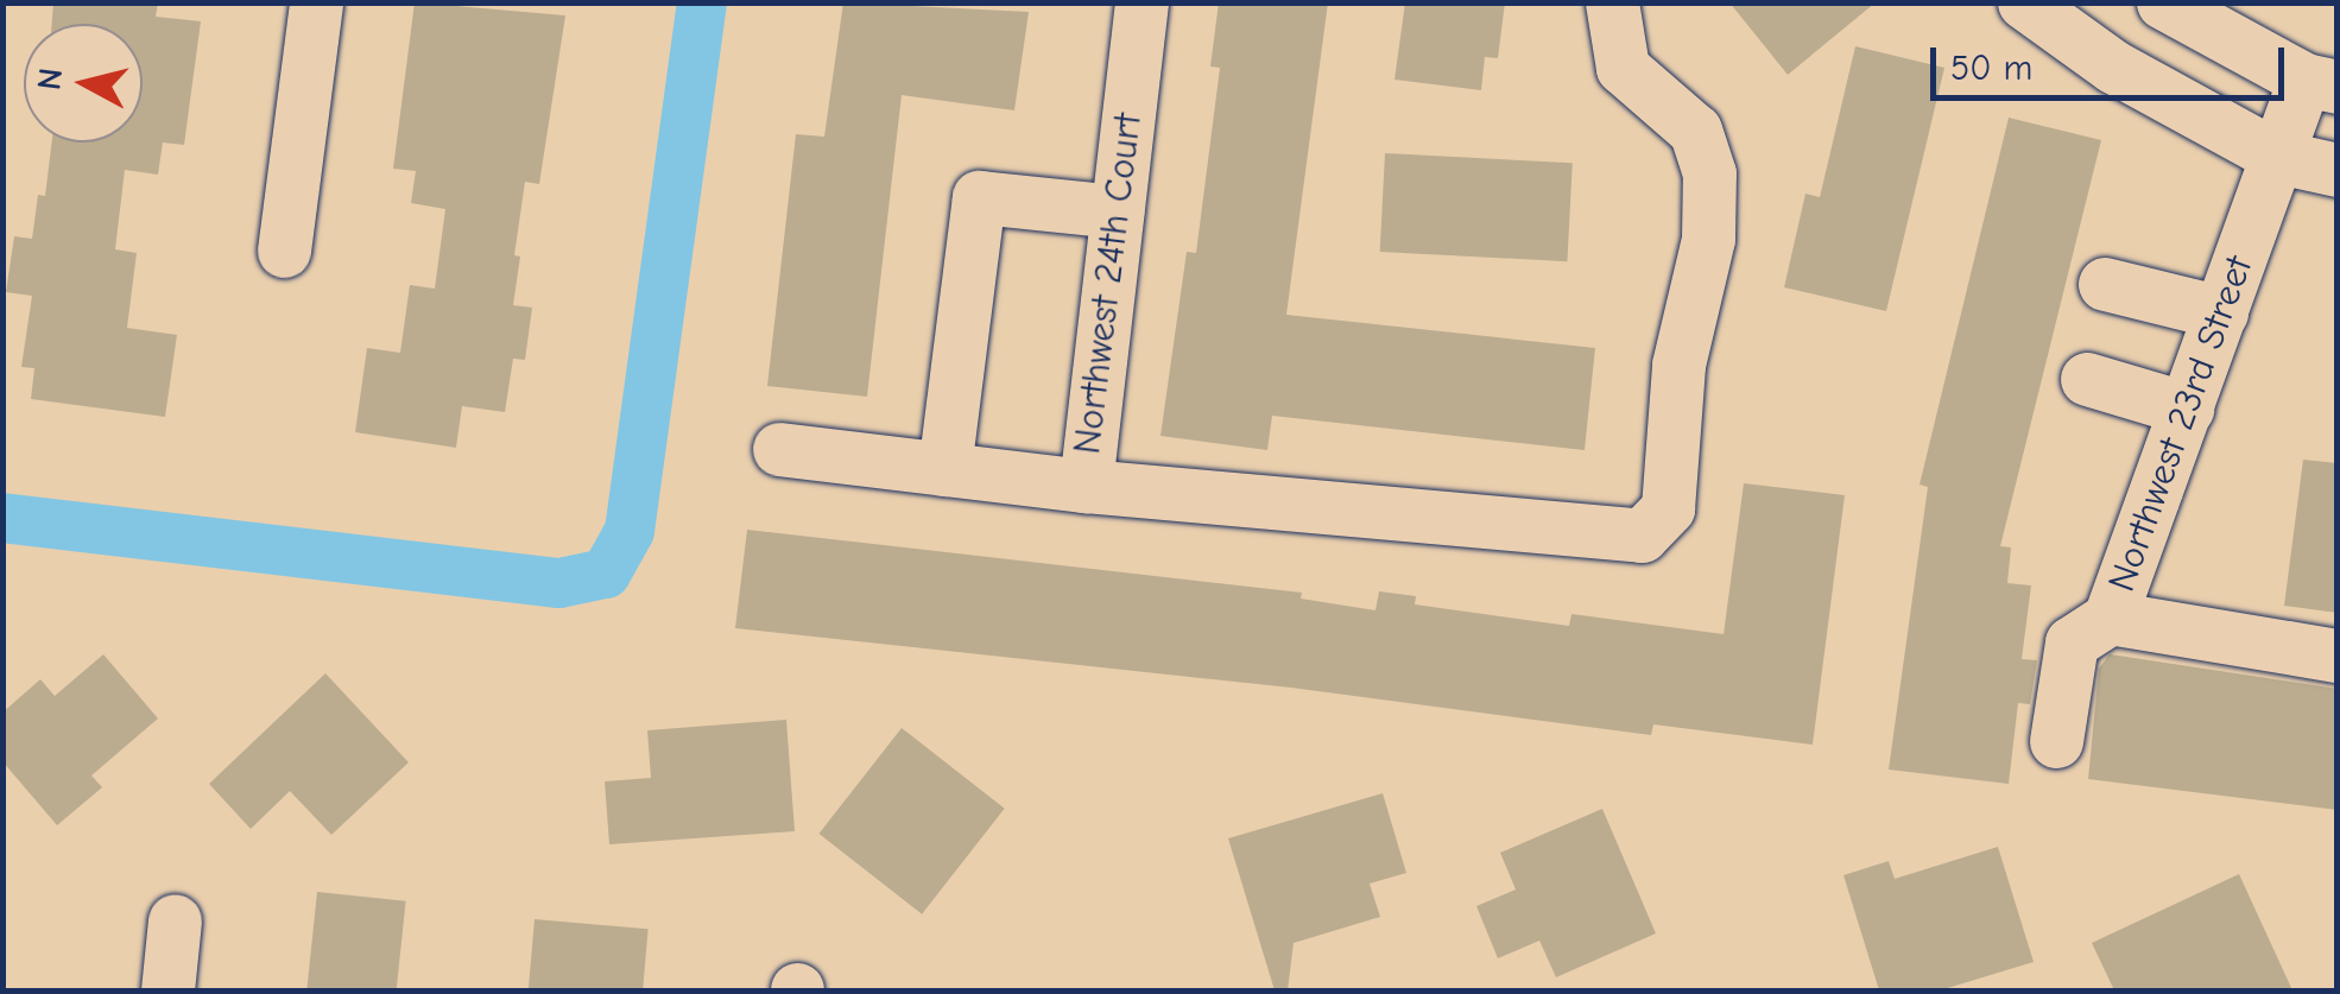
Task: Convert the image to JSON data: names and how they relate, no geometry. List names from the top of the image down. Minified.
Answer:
{"streets":{"street":["Northwest 24th Court","Northwest 23rd Street"]},"scale_bar":"50 m","north":"left"}
